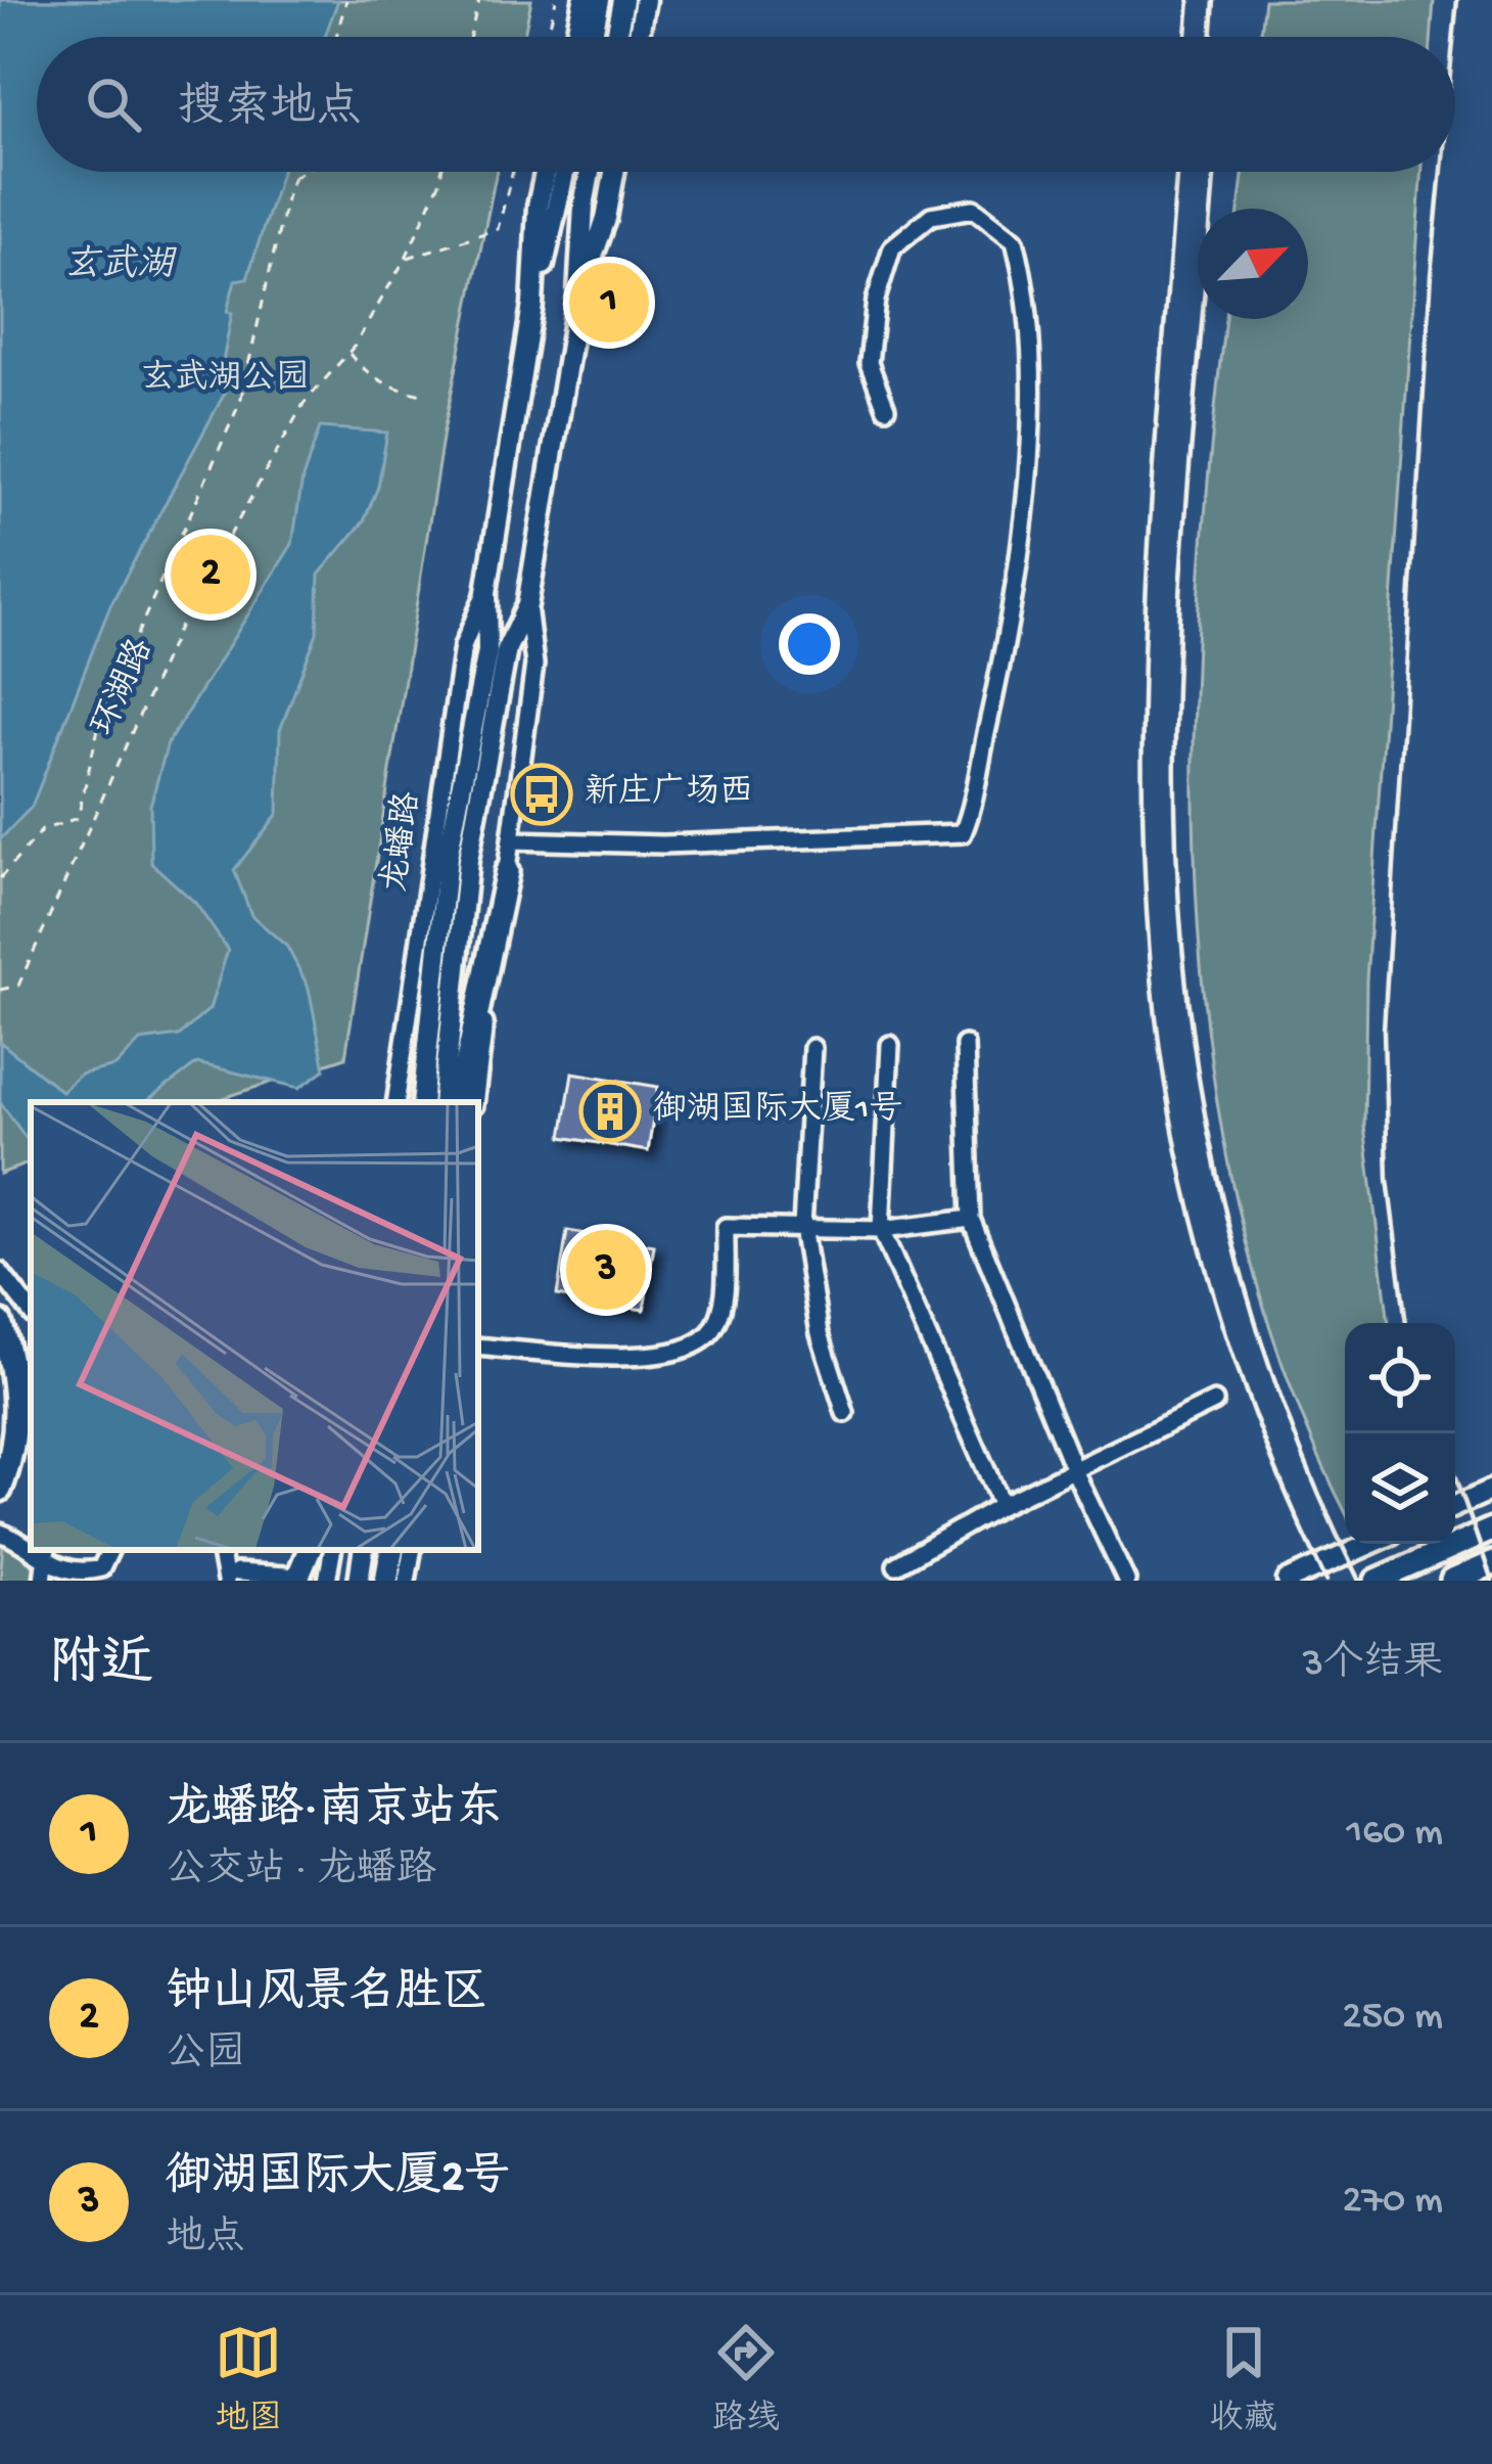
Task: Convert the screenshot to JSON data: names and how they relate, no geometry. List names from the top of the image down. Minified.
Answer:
{"streets":{"main road":["龙蟠路"],"path":["环湖路"]},"water":["玄武湖"],"parks":["玄武湖公园"],"places":{"bus stop":["新庄广场西"],"building":["御湖国际大厦1号"]},"north":"top right","page":{"search":"搜索地点","pins":["1","2","3"],"heading":["附近","3个结果"],"list":[{"mark":"1","name":"龙蟠路·南京站东","note":"公交站 · 龙蟠路","value":"160 m"},{"mark":"2","name":"钟山风景名胜区","note":"公园","value":"250 m"},{"mark":"3","name":"御湖国际大厦2号","note":"地点","value":"270 m"}],"nav":["地图","路线","收藏"]}}
